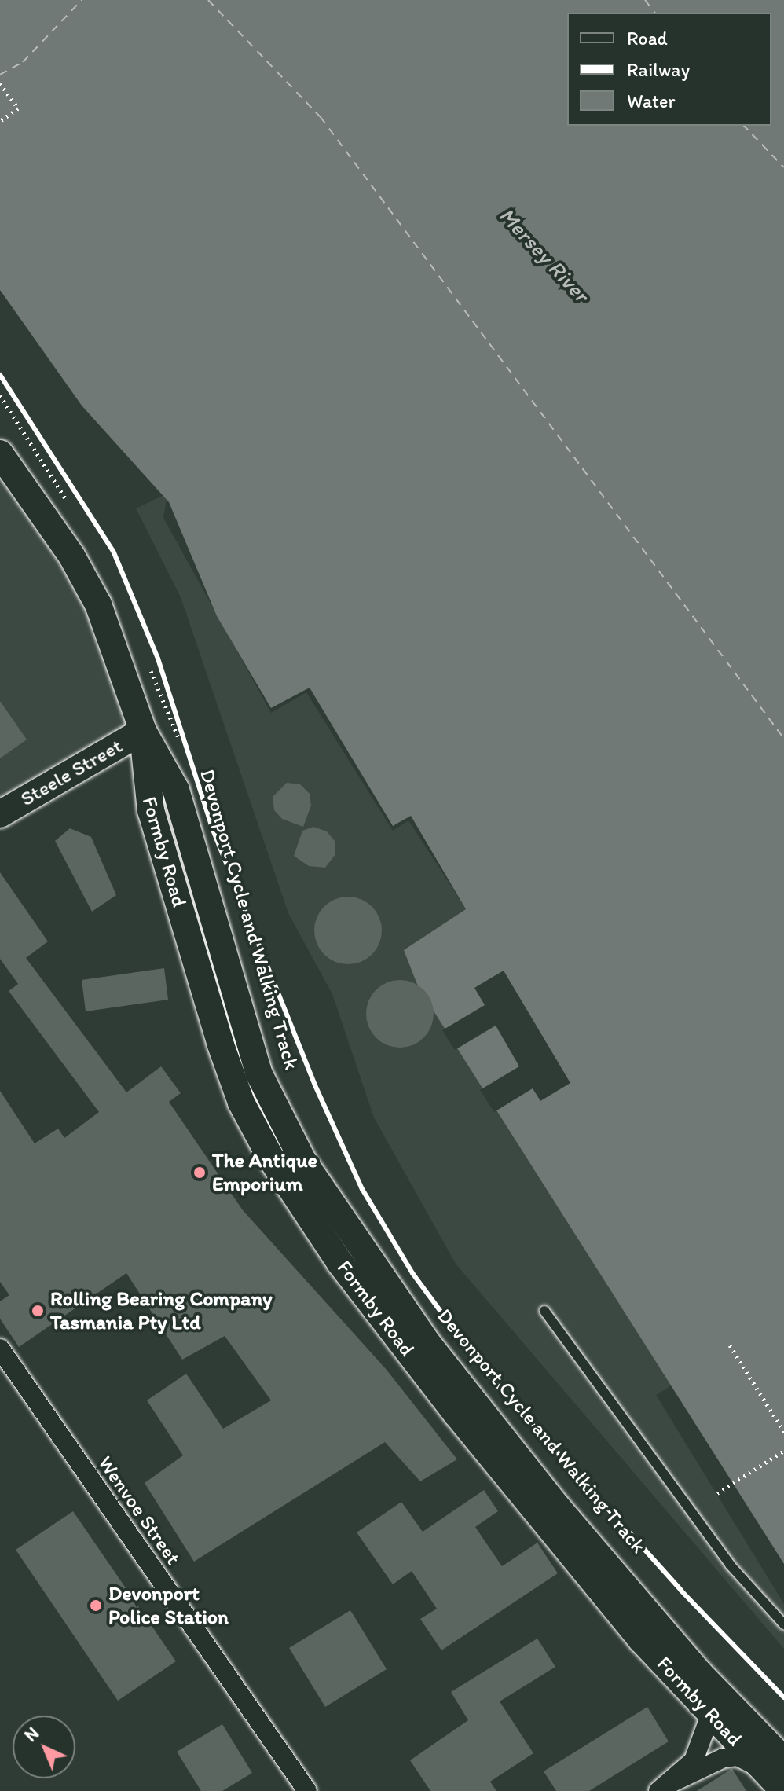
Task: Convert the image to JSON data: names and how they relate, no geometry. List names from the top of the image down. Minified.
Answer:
{"streets":{"main road":["Steele Street","Formby Road"],"street":["Wenvoe Street"]},"crossings":[["Steele Street","Formby Road"]],"water":["Mersey River"],"places":["The Antique Emporium","Rolling Bearing Company Tasmania Pty Ltd","Devonport Police Station"],"legend":["Road","Railway","Water"],"north":"top left"}
